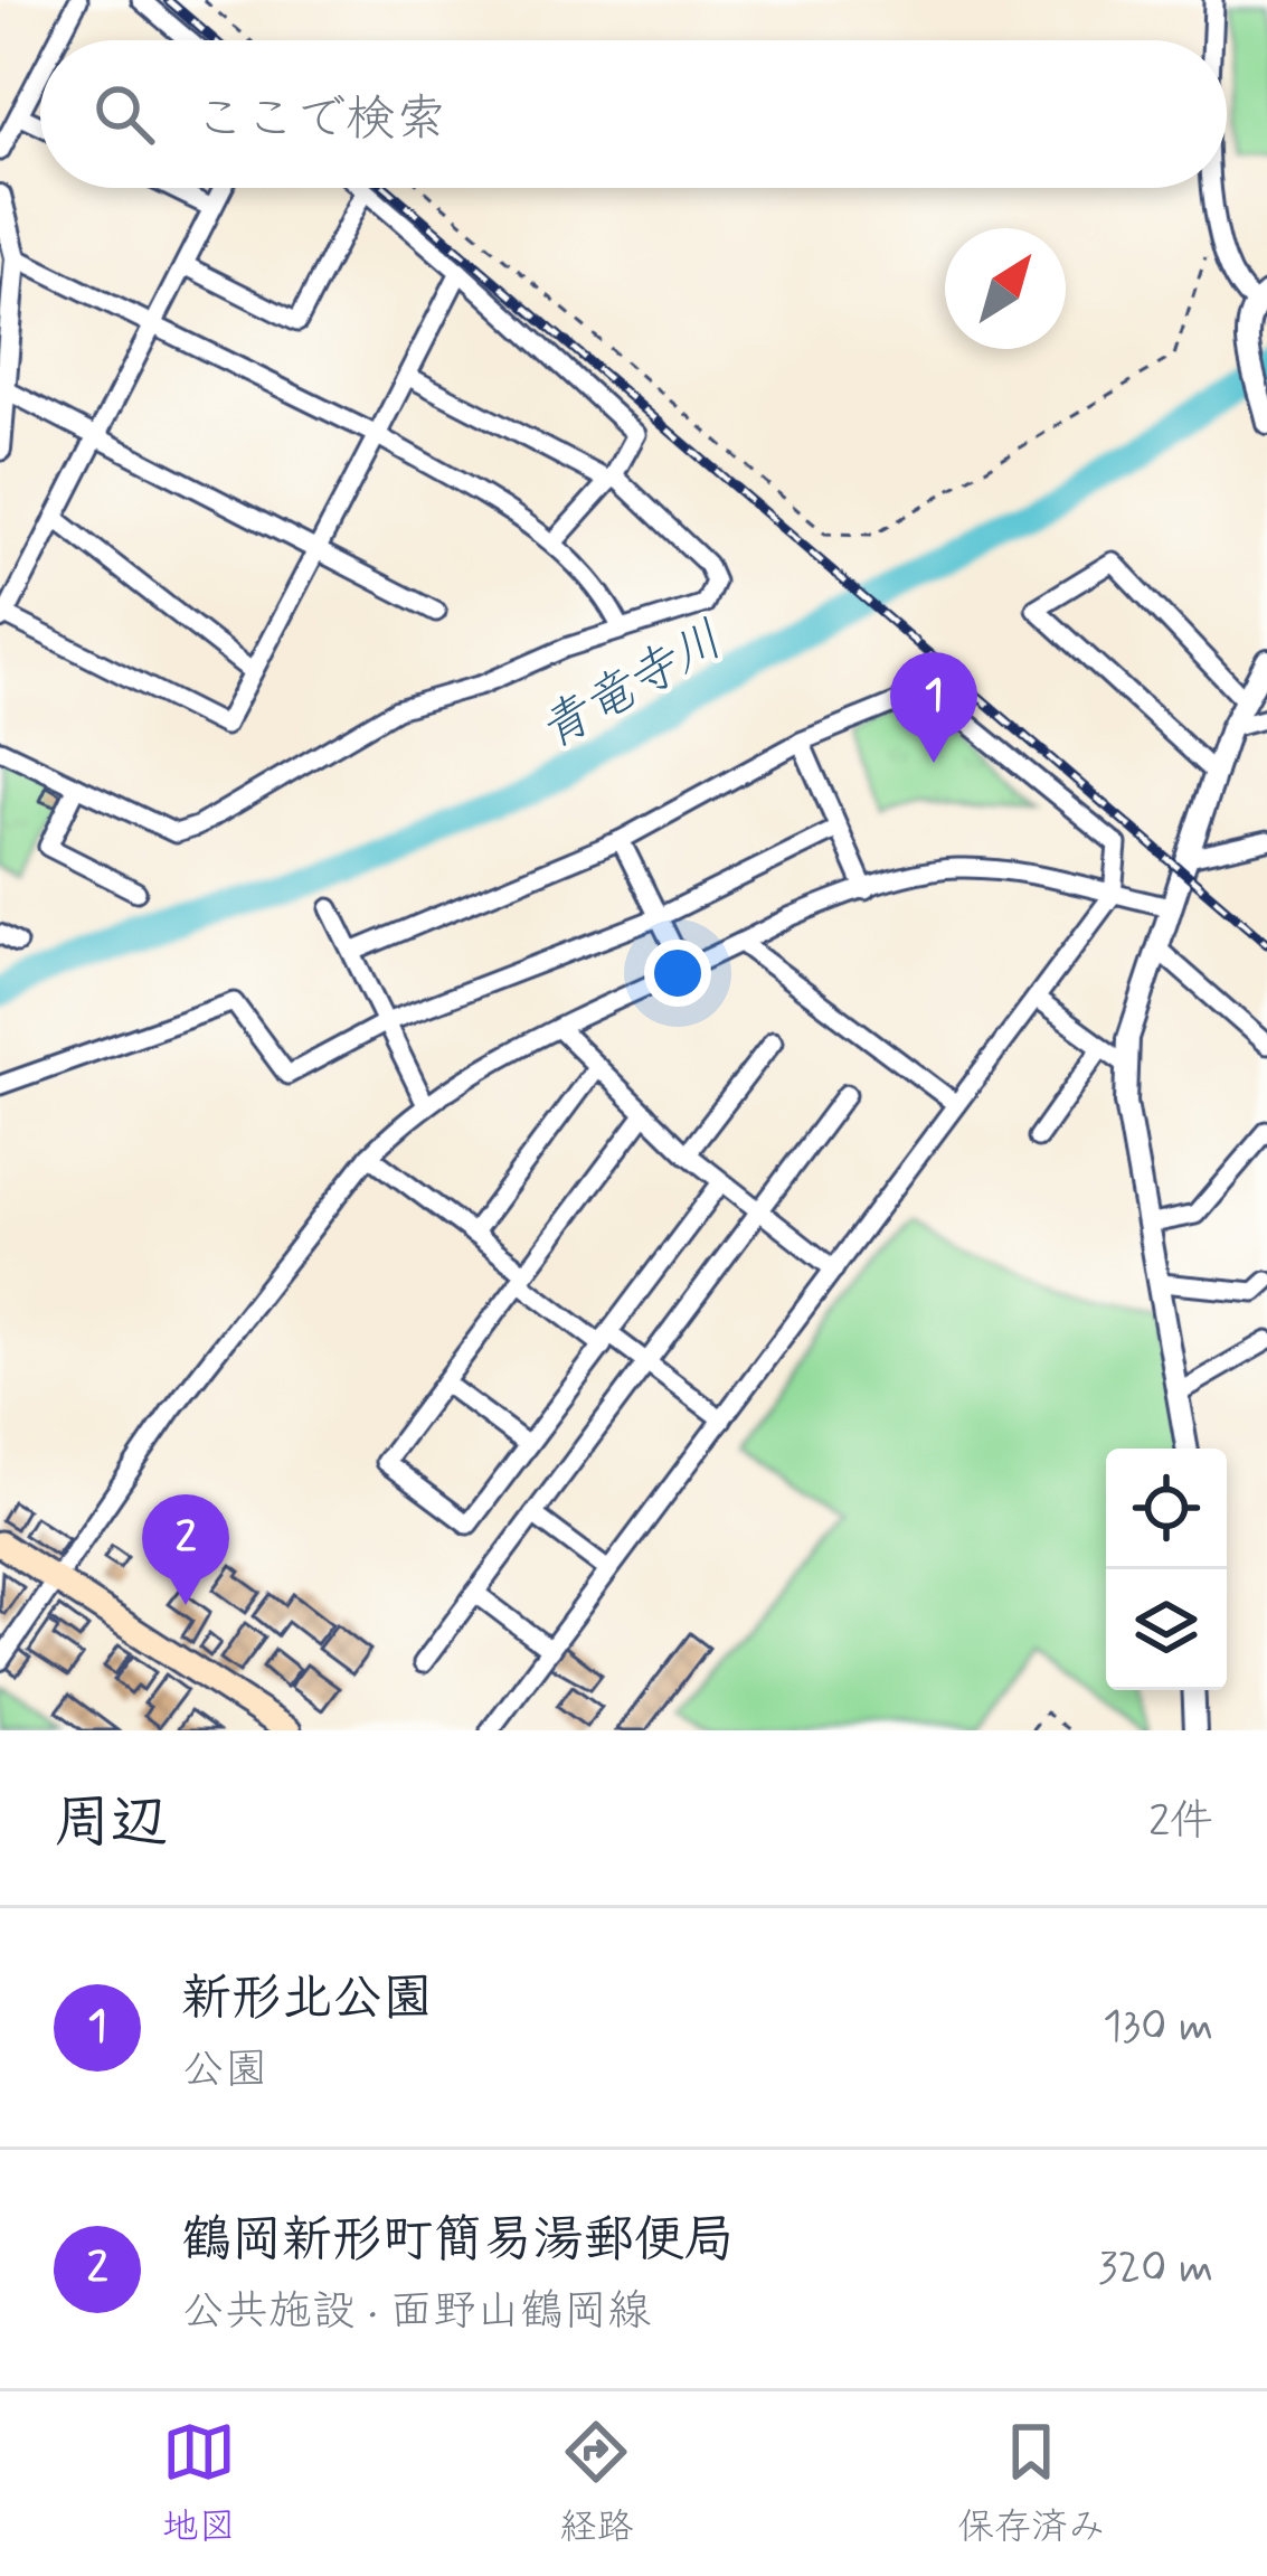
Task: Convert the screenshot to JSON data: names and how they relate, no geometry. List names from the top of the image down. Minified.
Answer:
{"water":["青竜寺川"],"north":"top right","page":{"search":"ここで検索","pins":["1","2"],"heading":["周辺","2件"],"list":[{"mark":"1","name":"新形北公園","note":"公園","value":"130 m"},{"mark":"2","name":"鶴岡新形町簡易湯郵便局","note":"公共施設 · 面野山鶴岡線","value":"320 m"}],"nav":["地図","経路","保存済み"]}}
